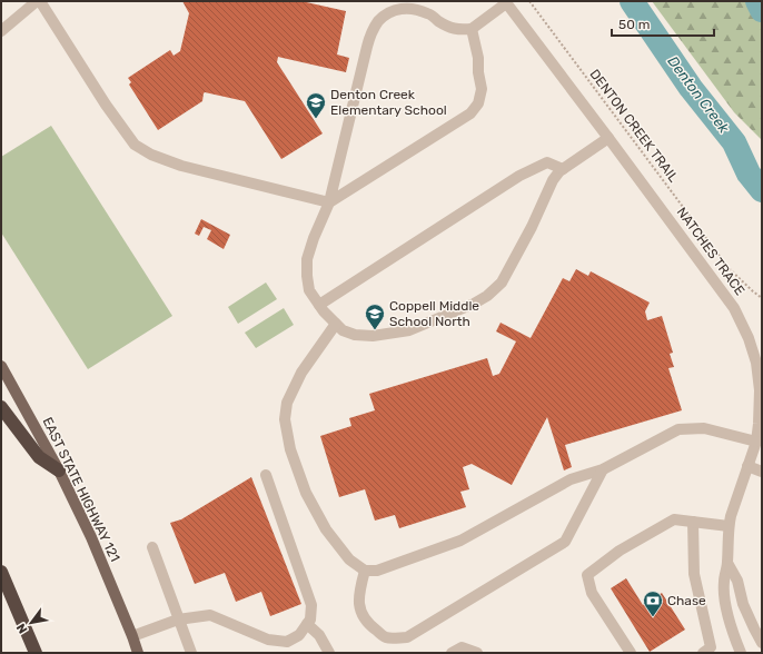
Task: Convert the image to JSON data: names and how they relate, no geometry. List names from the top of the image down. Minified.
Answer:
{"streets":{"main road":["EAST STATE HIGHWAY 121"],"street":["NATCHES TRACE"],"path":["DENTON CREEK TRAIL"]},"water":["Denton Creek"],"places":{"school or university":["Denton Creek Elementary School","Coppell Middle School North"],"bank":["Chase"]},"scale_bar":"50 m","north":"bottom left"}
